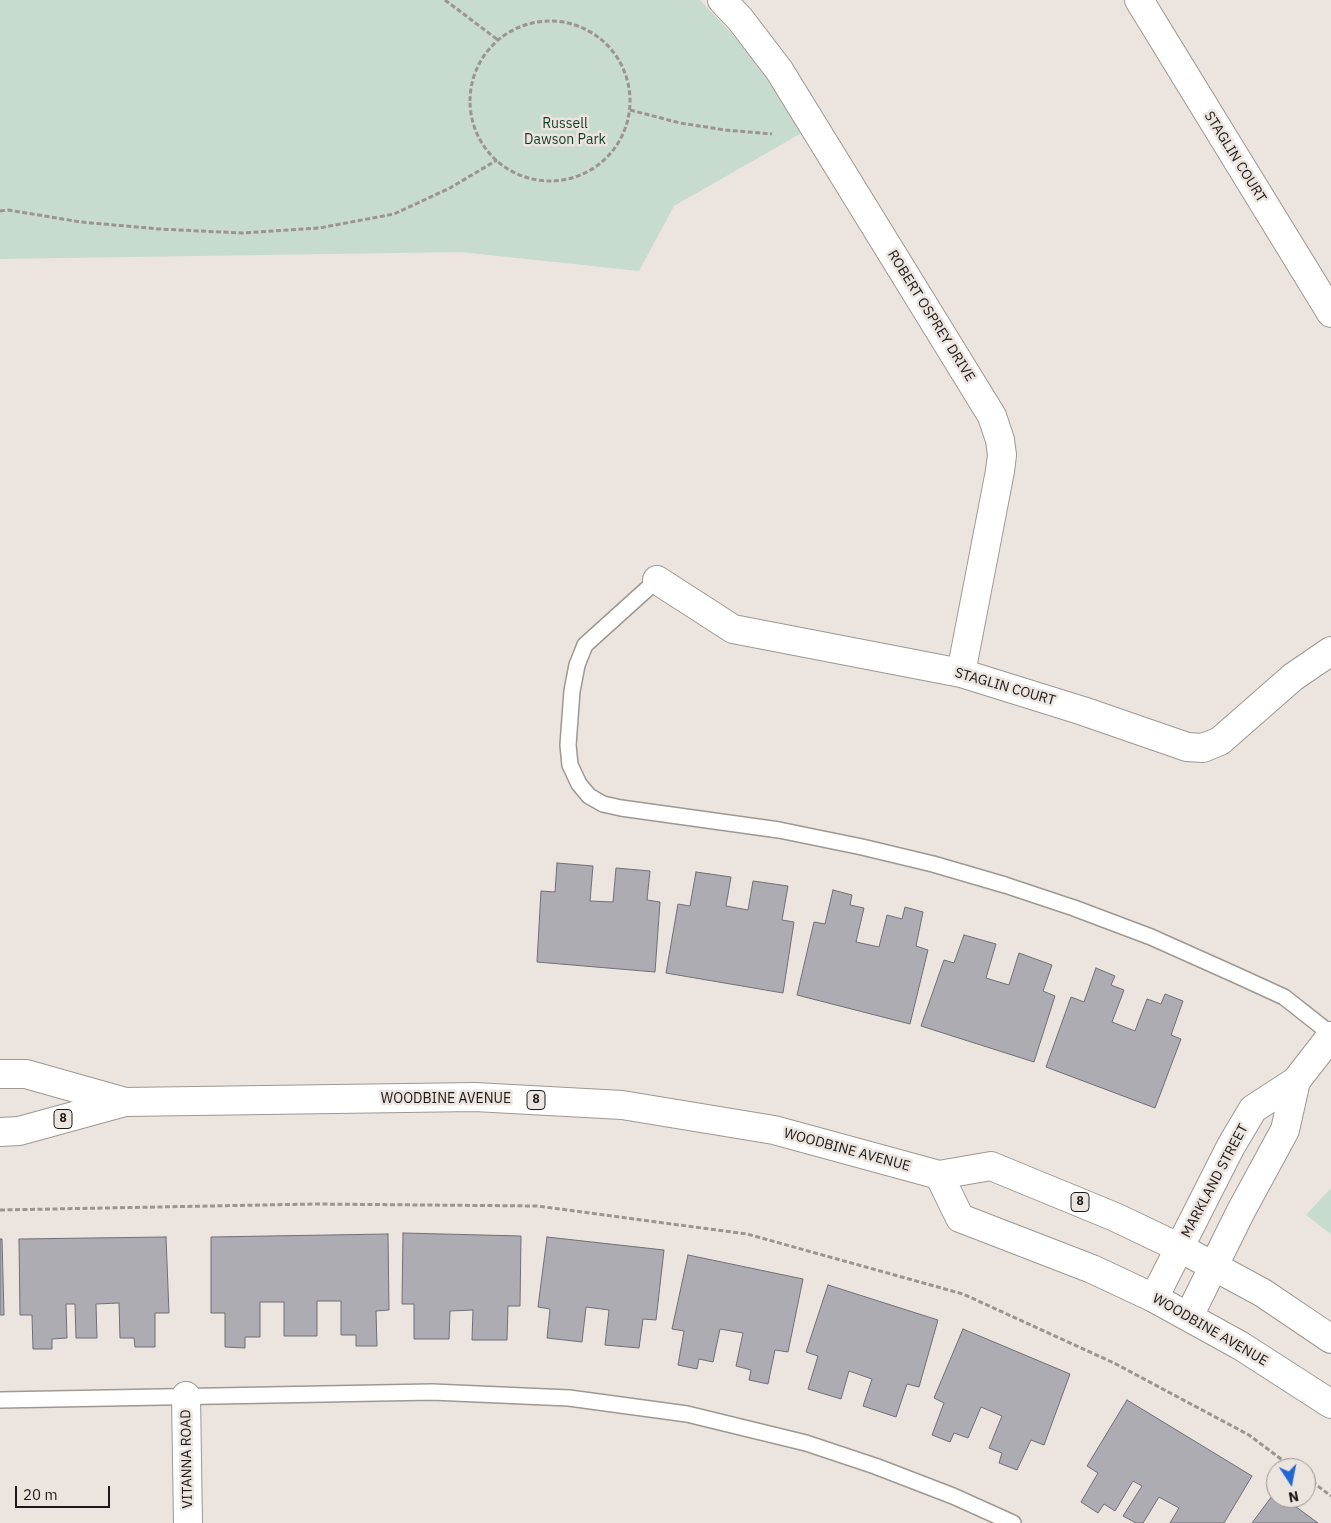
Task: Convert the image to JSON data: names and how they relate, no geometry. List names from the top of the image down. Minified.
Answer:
{"streets":{"street":["STAGLIN COURT","ROBERT OSPREY DRIVE","WOODBINE AVENUE","8","MARKLAND STREET","VITANNA ROAD"]},"crossings":[["STAGLIN COURT","ROBERT OSPREY DRIVE"],["WOODBINE AVENUE","MARKLAND STREET"]],"parks":["Russell Dawson Park"],"scale_bar":"20 m","north":"bottom"}
